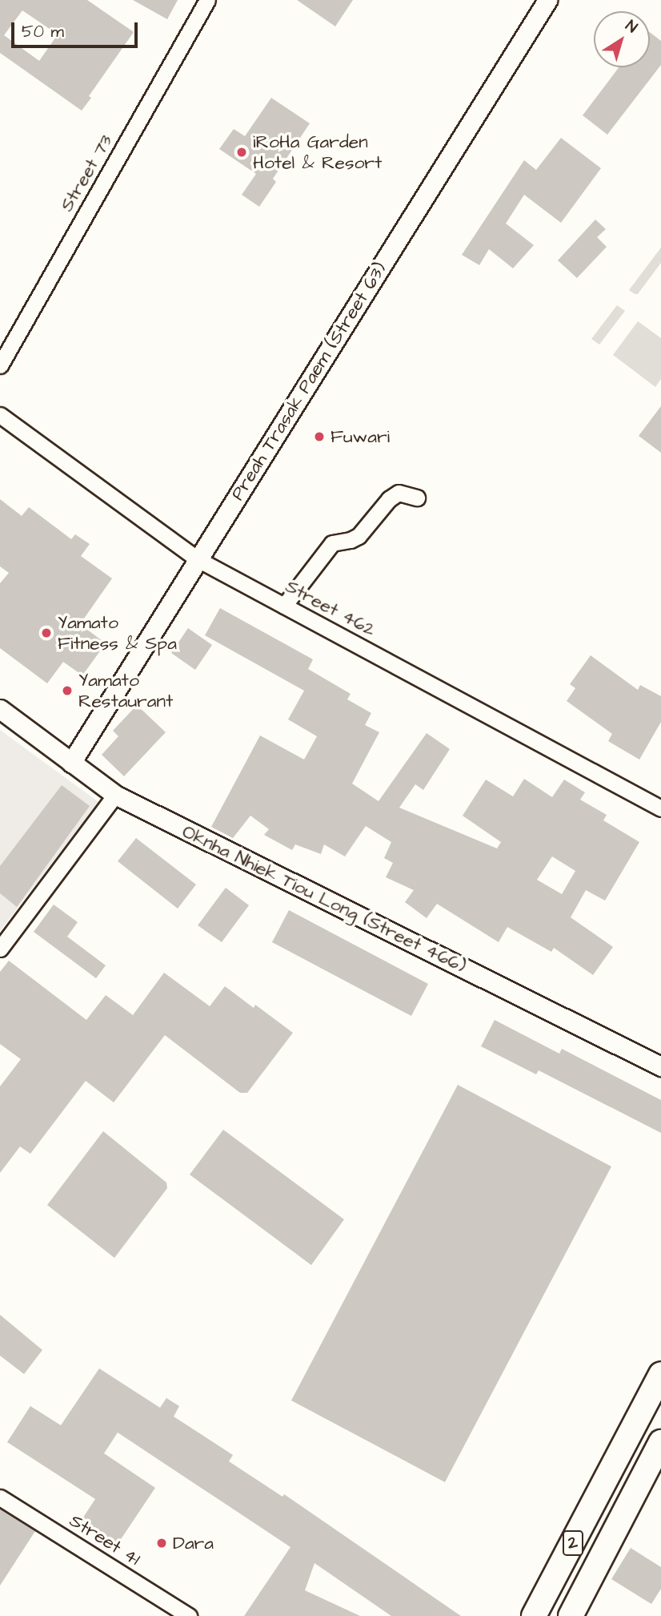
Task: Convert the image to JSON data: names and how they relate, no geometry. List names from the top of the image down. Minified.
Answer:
{"streets":{"main road":["2"],"street":["Street 73","Preah Trasak Paem (Street 63)","Street 462","Oknha Nhiek Tiou Long (Street 466)","Street 41"]},"crossings":[["Preah Trasak Paem (Street 63)","Street 462"],["Preah Trasak Paem (Street 63)","Oknha Nhiek Tiou Long (Street 466)"]],"places":["iRoHa Garden Hotel & Resort","Fuwari","Yamato Fitness & Spa","Yamato Restaurant","Dara"],"scale_bar":"50 m","north":"top right"}
